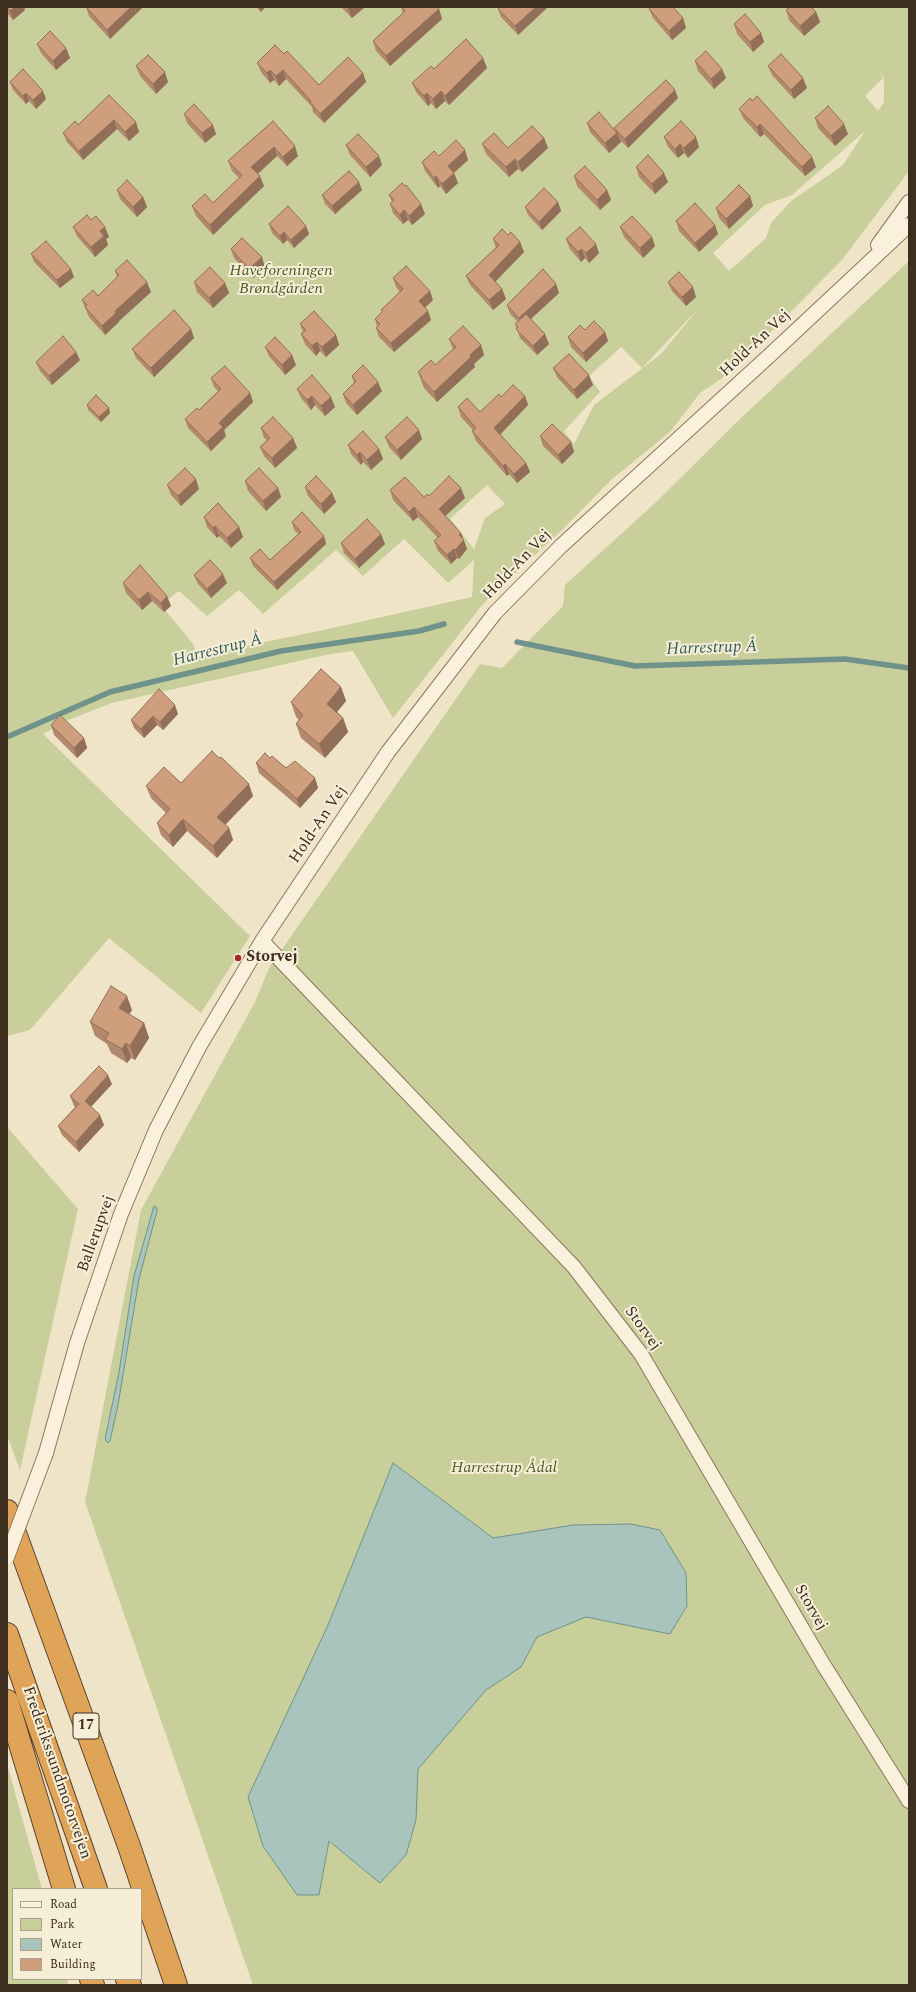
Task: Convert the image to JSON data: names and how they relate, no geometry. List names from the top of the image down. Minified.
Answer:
{"streets":{"highway":["17","Frederikssundmotorvejen"],"street":["Hold-An Vej","Ballerupvej","Storvej"]},"crossings":[["Hold-An Vej","Ballerupvej"],["Hold-An Vej","Storvej"],["Ballerupvej","Storvej"]],"water":["Harrestrup Å"],"parks":["Haveforeningen Brøndgården","Harrestrup Ådal"],"places":["Storvej"],"legend":["Road","Park","Water","Building"]}
